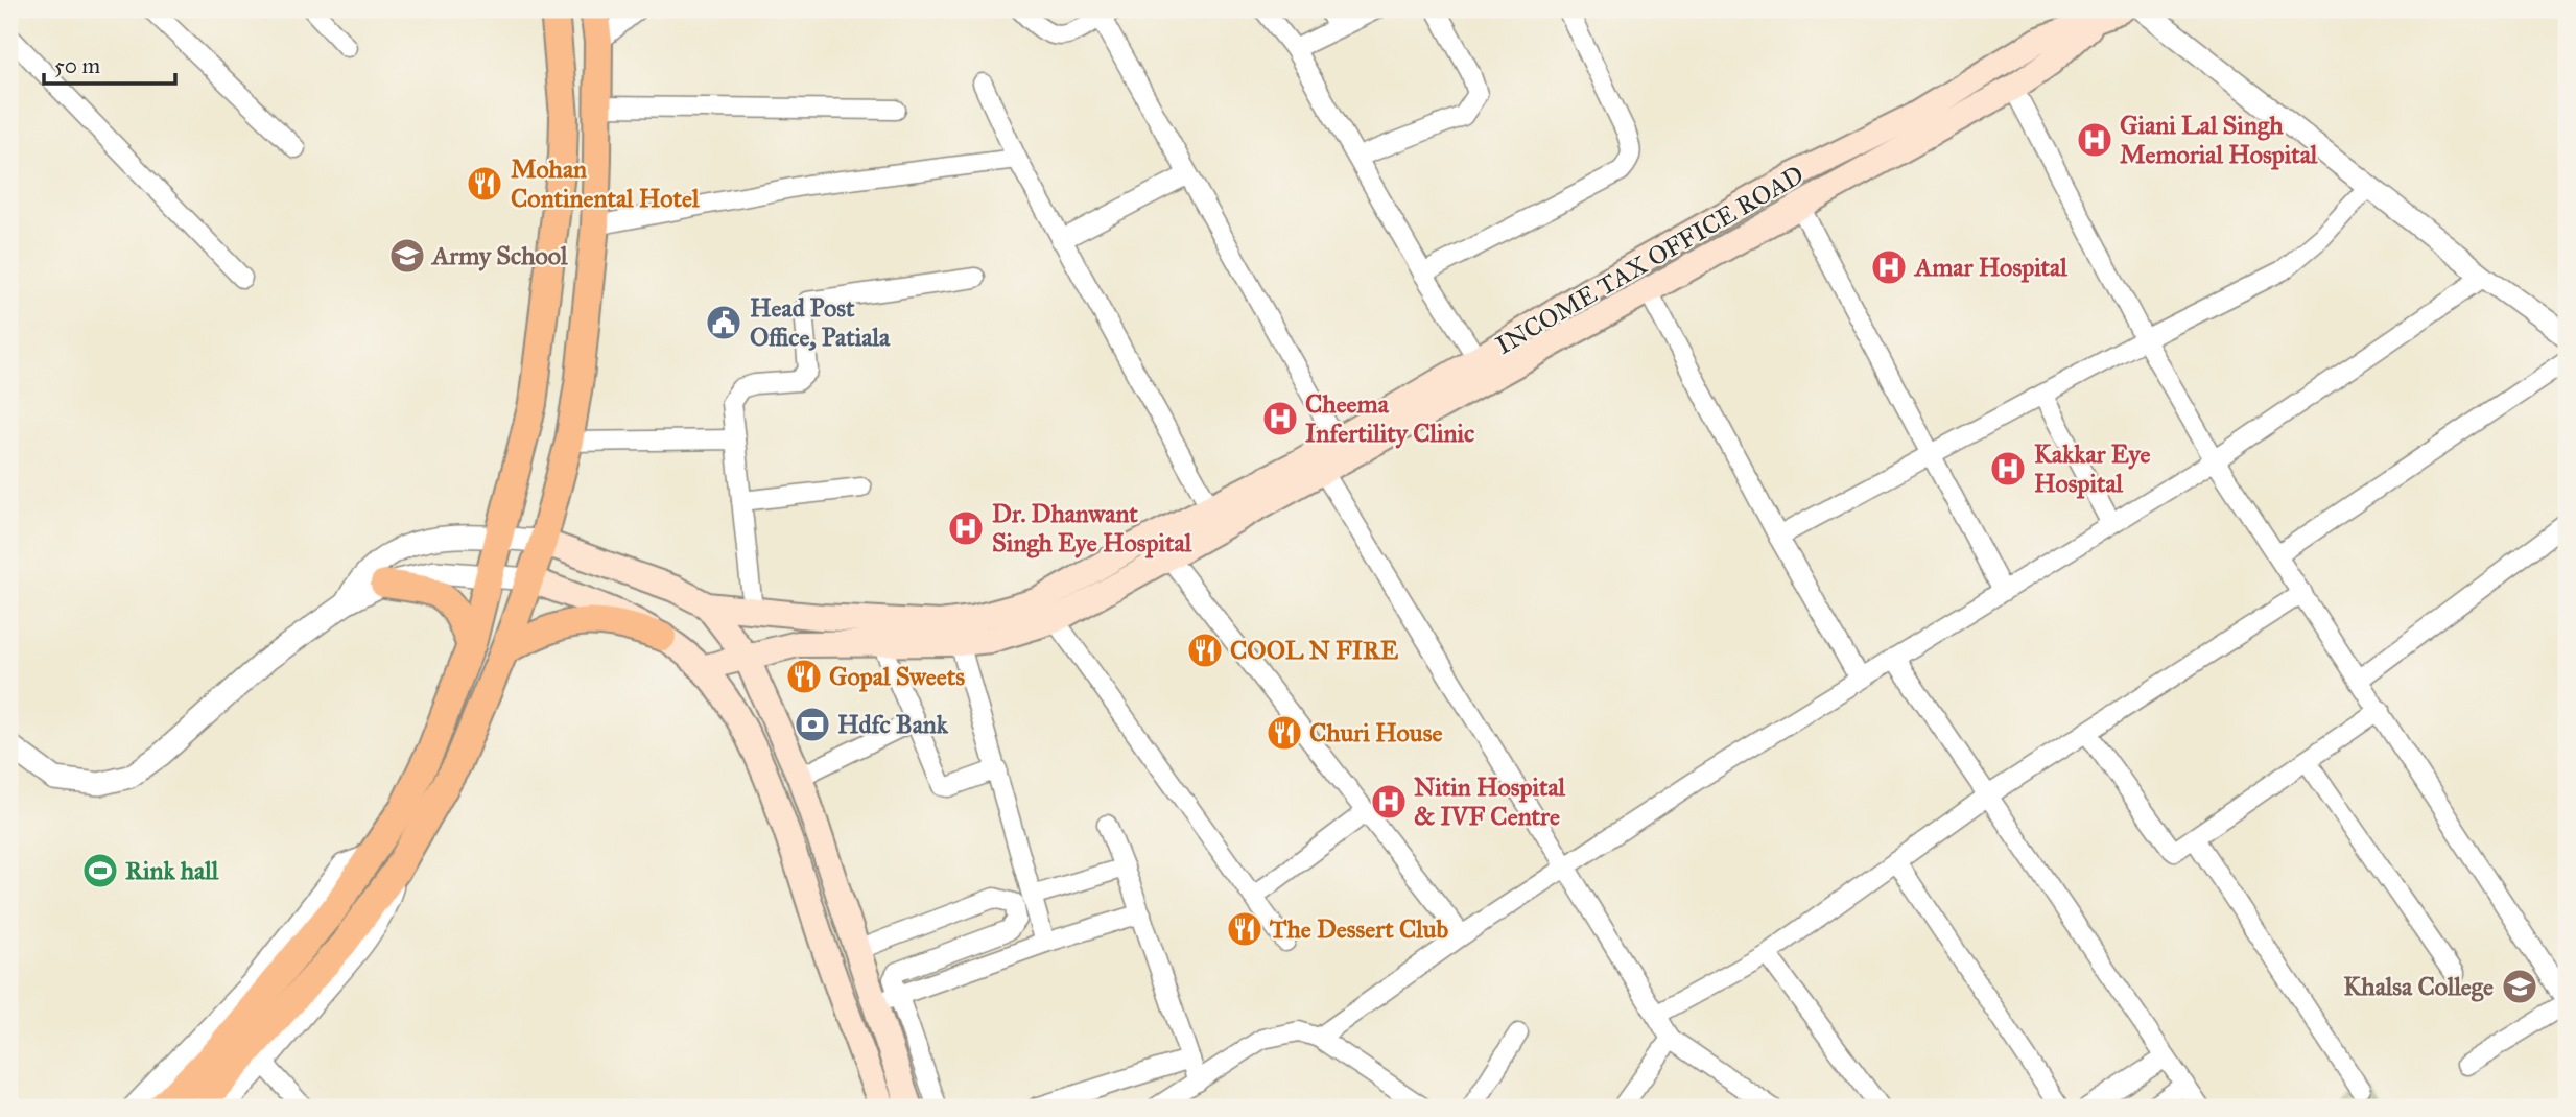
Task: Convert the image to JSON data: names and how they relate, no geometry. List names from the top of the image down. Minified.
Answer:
{"streets":{"main road":["INCOME TAX OFFICE ROAD"]},"places":{"hospital":["Giani Lal Singh Memorial Hospital","Amar Hospital","Cheema Infertility Clinic","Kakkar Eye Hospital","Dr. Dhanwant Singh Eye Hospital","Nitin Hospital & IVF Centre"],"restaurant":["Mohan Continental Hotel","COOL N FIRE","Gopal Sweets","Churi House","The Dessert Club"],"school or university":["Army School","Khalsa College"],"public building":["Head Post Office, Patiala"],"bank":["Hdfc Bank"],"sports":["Rink hall"]},"scale_bar":"50 m"}
